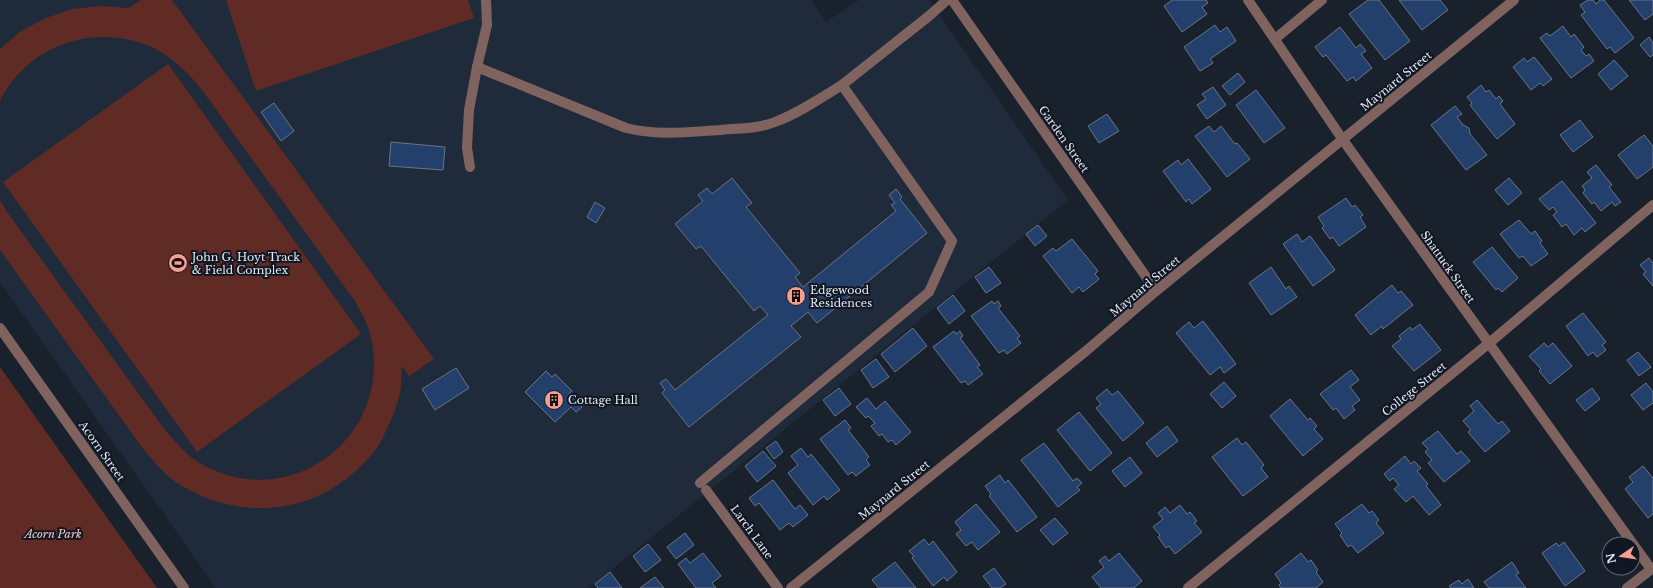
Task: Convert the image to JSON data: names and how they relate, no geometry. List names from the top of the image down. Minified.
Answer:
{"streets":{"street":["Maynard Street","Garden Street","Shattuck Street","College Street","Acorn Street","Larch Lane"]},"crossings":[["Maynard Street","Garden Street"],["Maynard Street","Shattuck Street"],["Shattuck Street","College Street"]],"parks":["Acorn Park"],"places":{"sports":["John G. Hoyt Track & Field Complex"],"building":["Edgewood Residences","Cottage Hall"]},"north":"left"}
